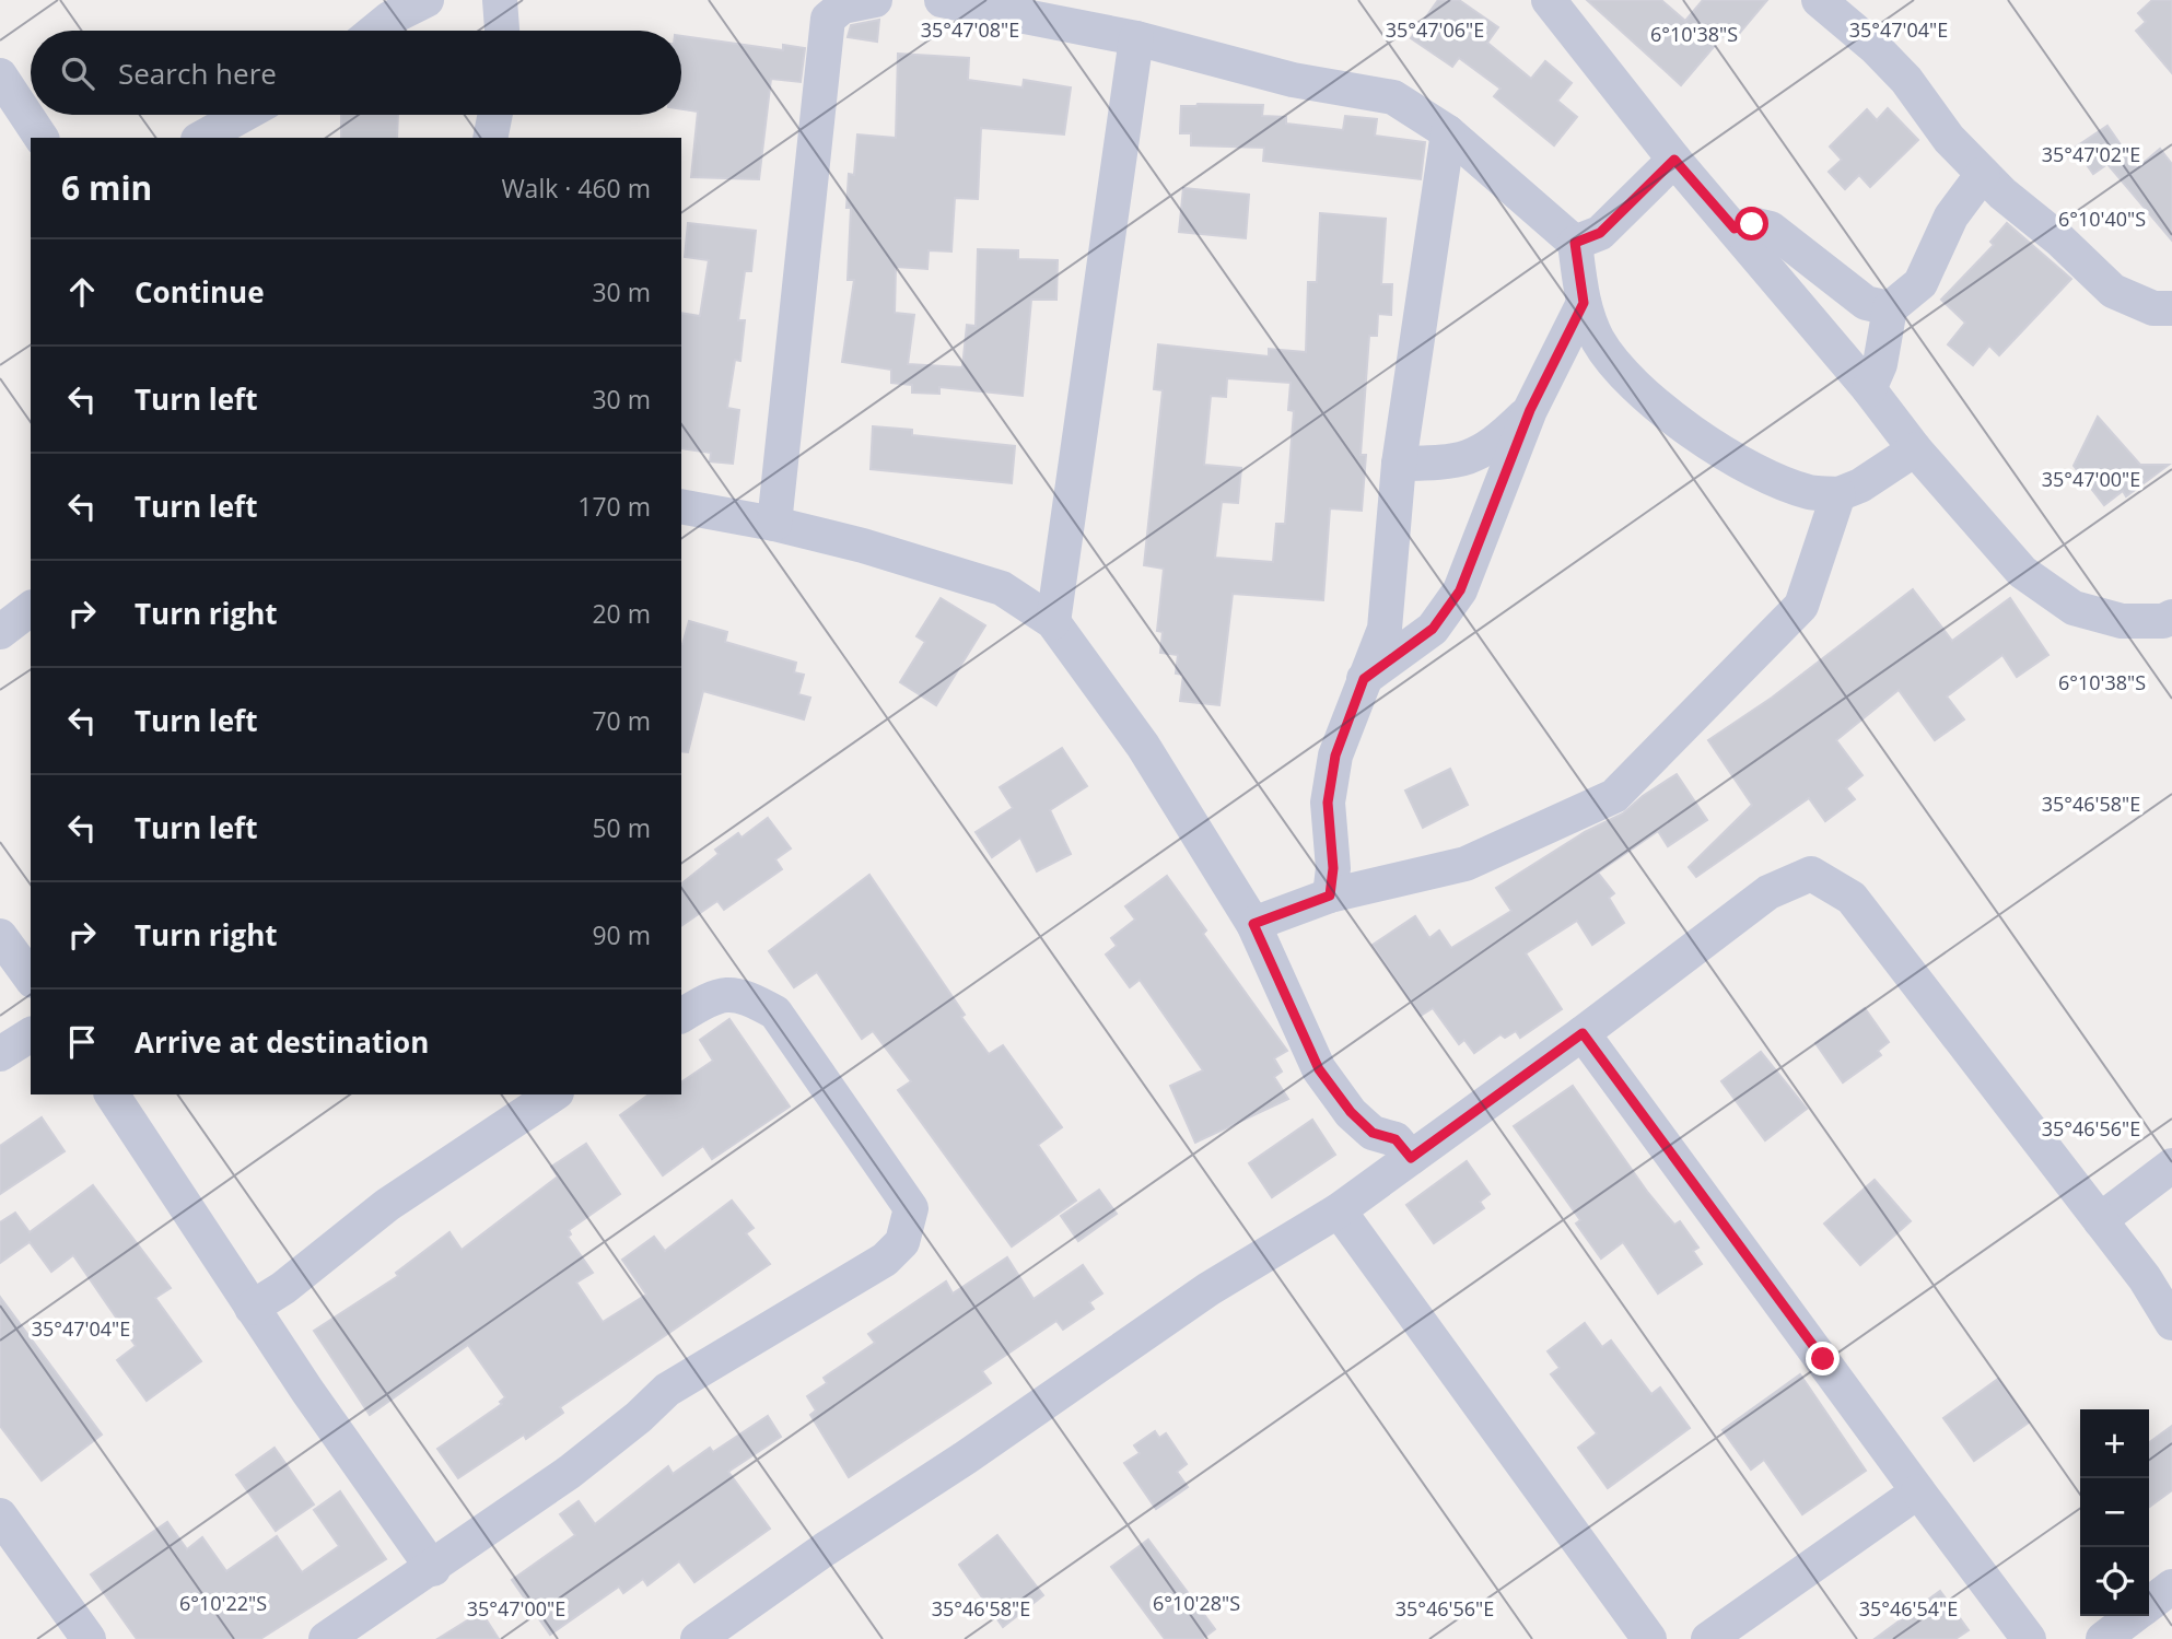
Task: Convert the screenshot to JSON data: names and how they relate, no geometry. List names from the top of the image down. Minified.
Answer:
{"page":{"search":"Search here","heading":["6 min","Walk · 460 m"],"list":[["Continue","30 m"],["Turn left","30 m"],["Turn left","170 m"],["Turn right","20 m"],["Turn left","70 m"],["Turn left","50 m"],["Turn right","90 m"],"Arrive at destination"],"map_buttons":["+","−"]},"coordinates":["35°47'06\"E","35°47'08\"E","35°47'04\"E","6°10'38\"S","35°47'02\"E","6°10'40\"S","35°47'00\"E","35°46'58\"E","35°46'56\"E","6°10'22\"S","6°10'28\"S","35°46'54\"E"]}
